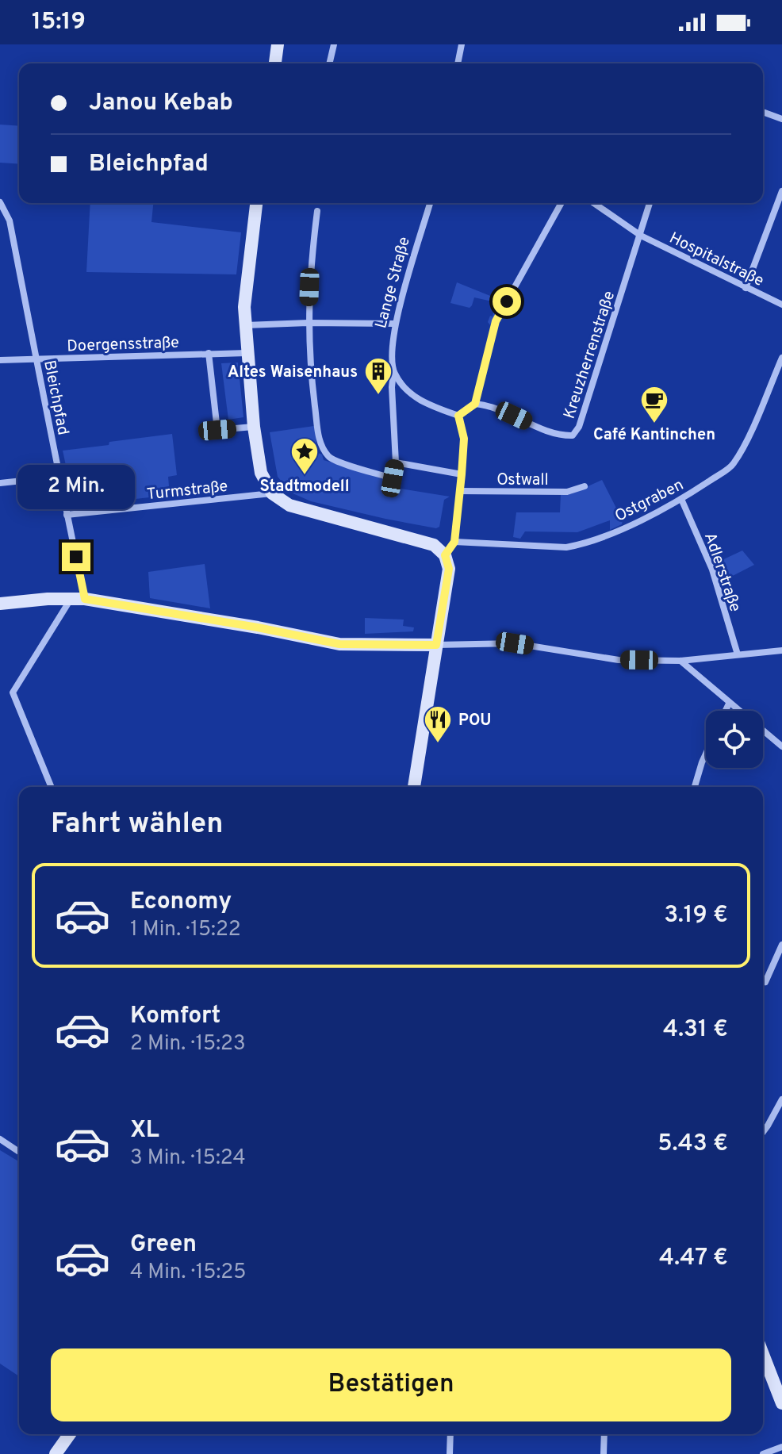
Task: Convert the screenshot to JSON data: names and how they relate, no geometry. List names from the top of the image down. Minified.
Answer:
{"streets":{"street":["Hospitalstraße","Lange Straße","Doergensstraße","Kreuzherrenstraße","Bleichpfad","Ostwall","Turmstraße","Ostgraben","Adlerstraße"]},"crossings":[["Hospitalstraße","Kreuzherrenstraße"],["Doergensstraße","Bleichpfad"],["Bleichpfad","Turmstraße"],["Ostgraben","Adlerstraße"]],"places":{"building":["Altes Waisenhaus"],"cafe":["Café Kantinchen"],"place":["Stadtmodell"],"restaurant":["POU"]},"page":{"status":"15:19","banner":["Janou Kebab","Bleichpfad"],"bubble":"2 Min.","heading":"Fahrt wählen","list":[{"name":"Economy","note":"1 Min. · 15:22","value":"3.19 €"},{"name":"Komfort","note":"2 Min. · 15:23","value":"4.31 €"},{"name":"XL","note":"3 Min. · 15:24","value":"5.43 €"},{"name":"Green","note":"4 Min. · 15:25","value":"4.47 €"}],"buttons":"Bestätigen"}}
